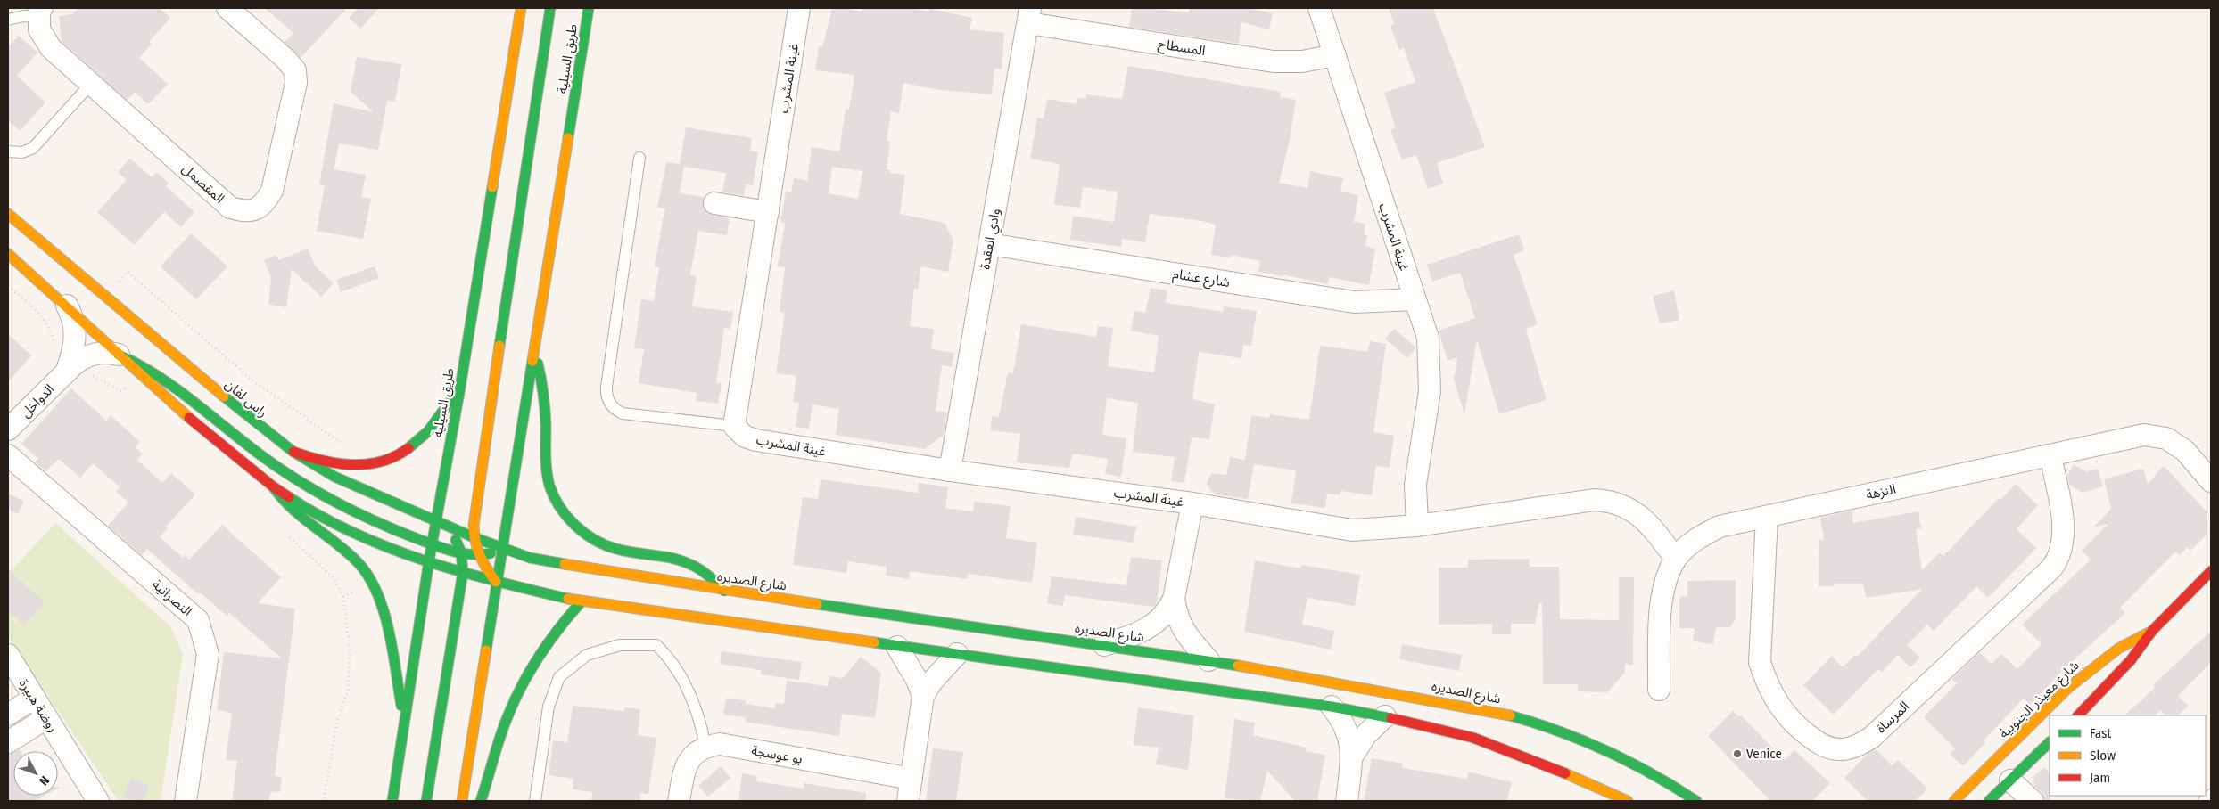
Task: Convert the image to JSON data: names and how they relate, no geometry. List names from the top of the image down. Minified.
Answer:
{"streets":{"main road":["طريق السيلية","راس لفان","شارع الصديره","شارع معيذر الجنوبية"],"street":["المسطاح","غينة المشرب","المقصمل","وادي العقدة","شارع غشام","الدواخل","النزهة","النصرانية","روضة هبيرة","المرساة","بو عوسجة"]},"crossings":[["المسطاح","غينة المشرب"],["المسطاح","وادي العقدة"],["طريق السيلية","راس لفان"],["طريق السيلية","شارع الصديره"],["غينة المشرب","وادي العقدة"],["غينة المشرب","شارع غشام"],["غينة المشرب","النزهة"],["غينة المشرب","شارع الصديره"],["وادي العقدة","شارع غشام"],["راس لفان","شارع الصديره"],["النزهة","المرساة"]],"places":["Venice"],"legend":["Fast","Slow","Jam"],"north":"bottom right"}
